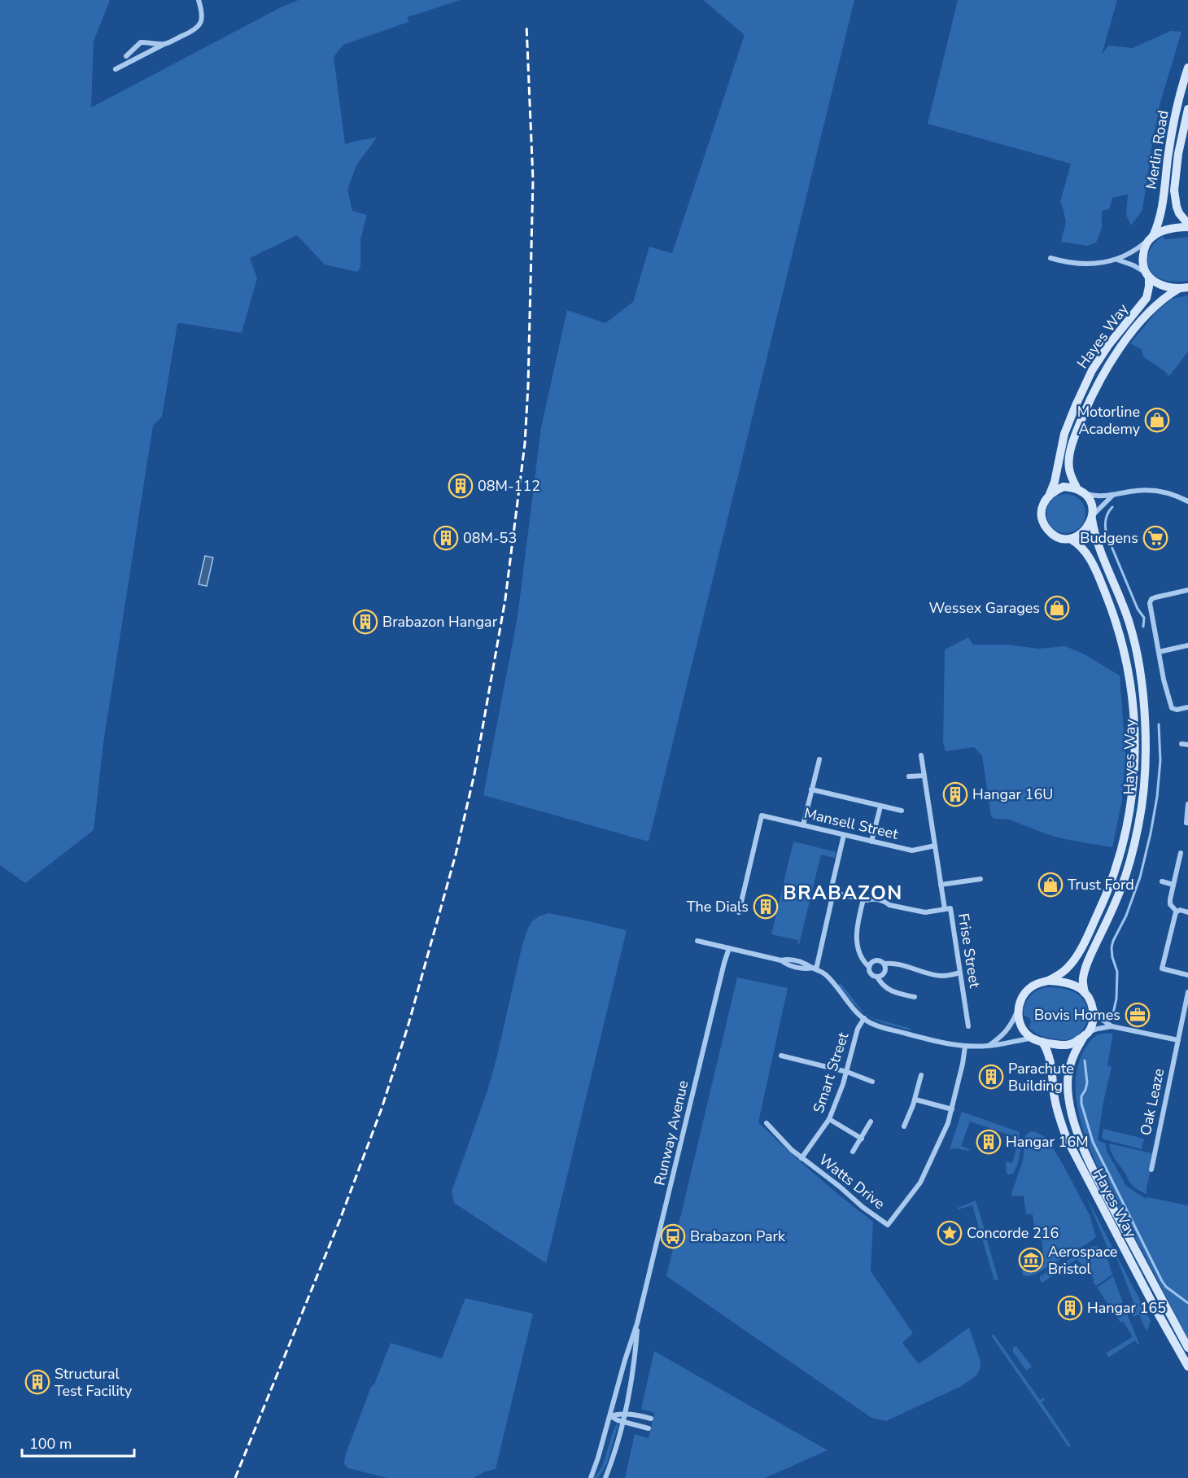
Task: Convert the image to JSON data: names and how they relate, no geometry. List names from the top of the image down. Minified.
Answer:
{"streets":{"street":["Merlin Road","Hayes Way","Mansell Street","Frise Street","Smart Street","Oak Leaze","Runway Avenue","Watts Drive"]},"crossings":[["Merlin Road","Hayes Way"],["Mansell Street","Frise Street"],["Smart Street","Watts Drive"]],"districts":["BRABAZON"],"places":{"shop":["Motorline Academy","Wessex Garages","Trust Ford"],"building":["08M-112","08M-53","Brabazon Hangar","Hangar 16U","The Dials","Parachute Building","Hangar 16M","Hangar 165","Structural Test Facility"],"supermarket":["Budgens"],"office":["Bovis Homes"],"place":["Concorde 216"],"bus stop":["Brabazon Park"],"museum":["Aerospace Bristol"]},"scale_bar":"100 m"}
